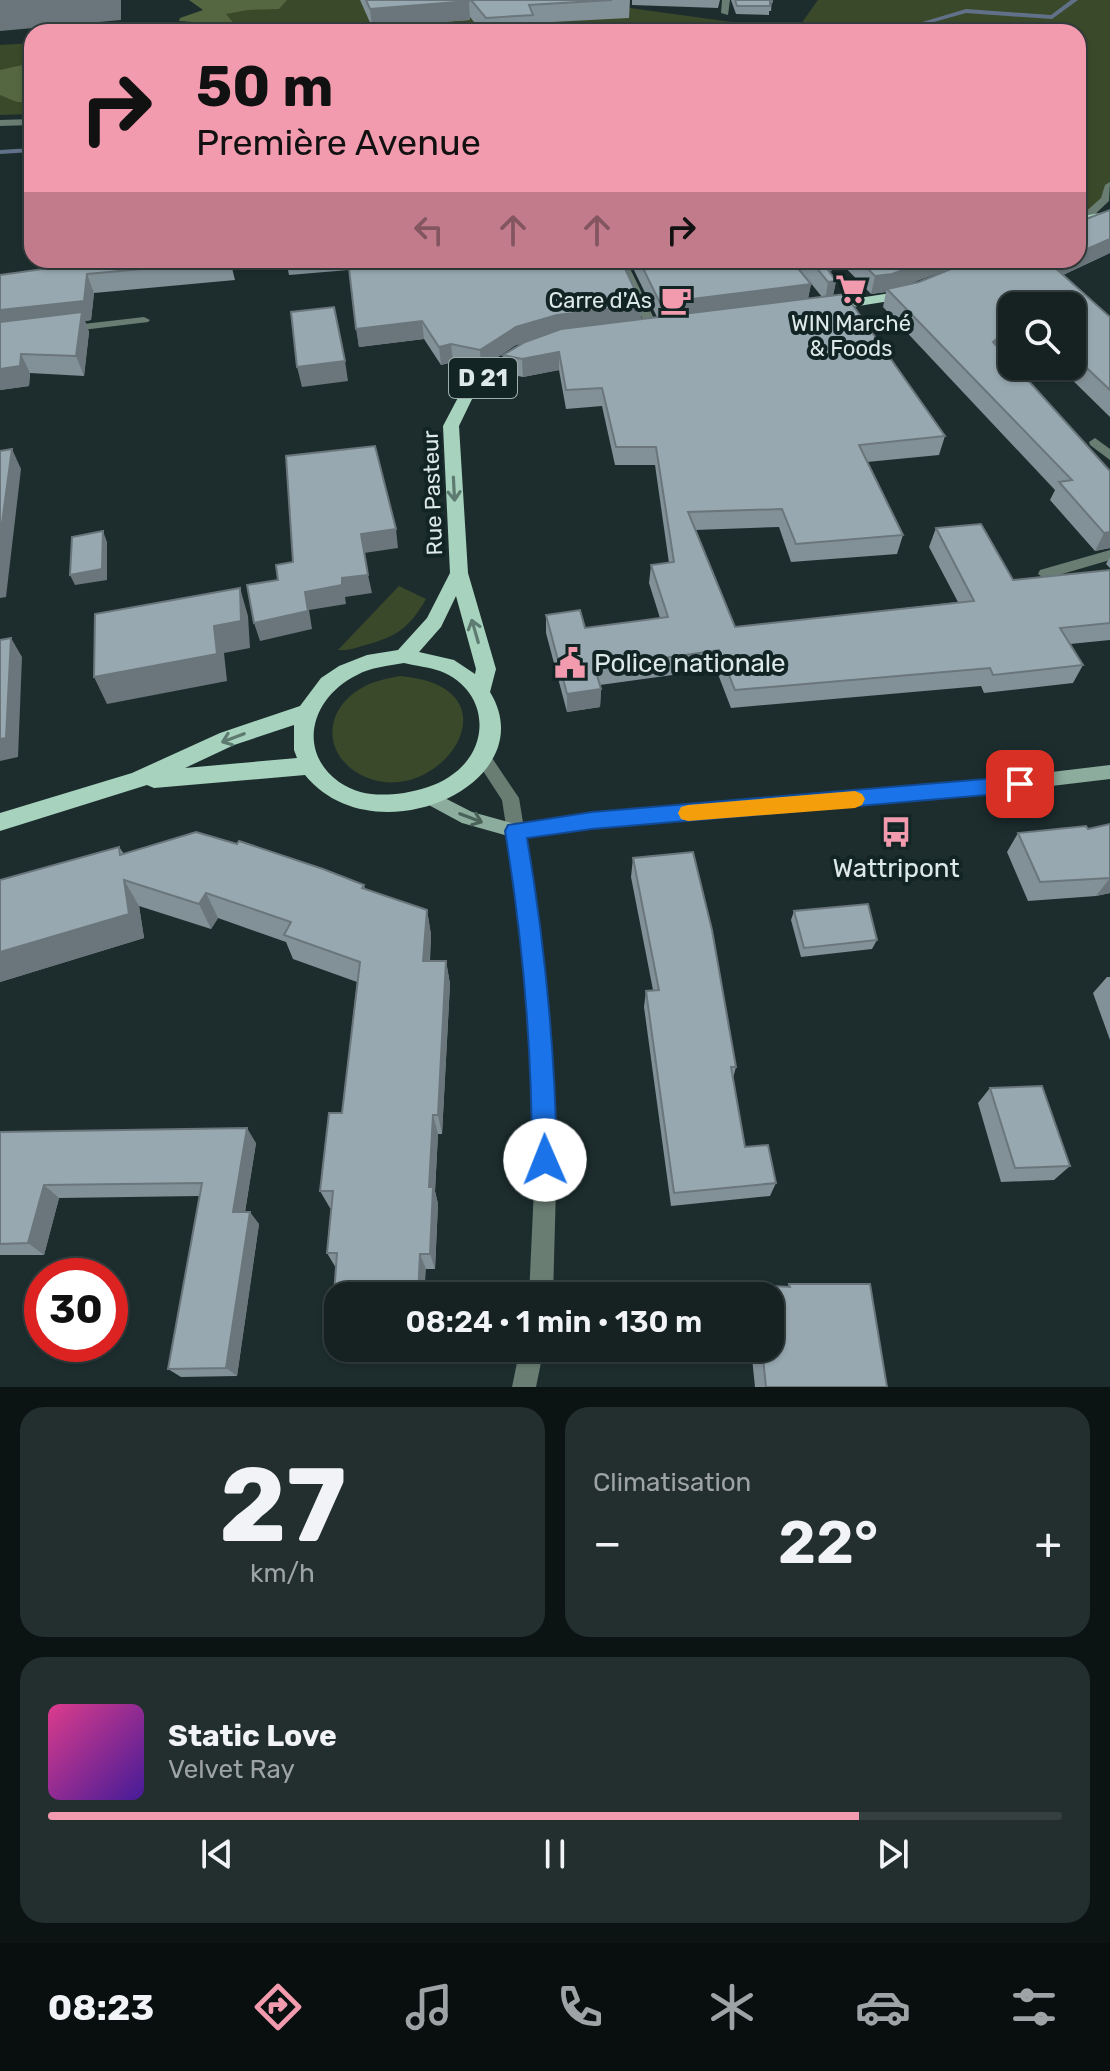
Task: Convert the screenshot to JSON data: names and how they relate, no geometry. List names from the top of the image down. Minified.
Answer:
{"streets":{"main road":["D 21","Rue Pasteur"]},"places":{"supermarket":["WIN Marché & Foods"],"cafe":["Carre d'As"],"public building":["Police nationale"],"bus stop":["Wattripont"]},"page":{"turn":["50 m","Première Avenue"],"limit":"30","trip":"08:24 · 1 min · 130 m","tile":[["27","km/h"],"Climatisation"],"heat":["−","22°","+"],"song":["Static Love","Velvet Ray"],"tabs":"08:23"}}
